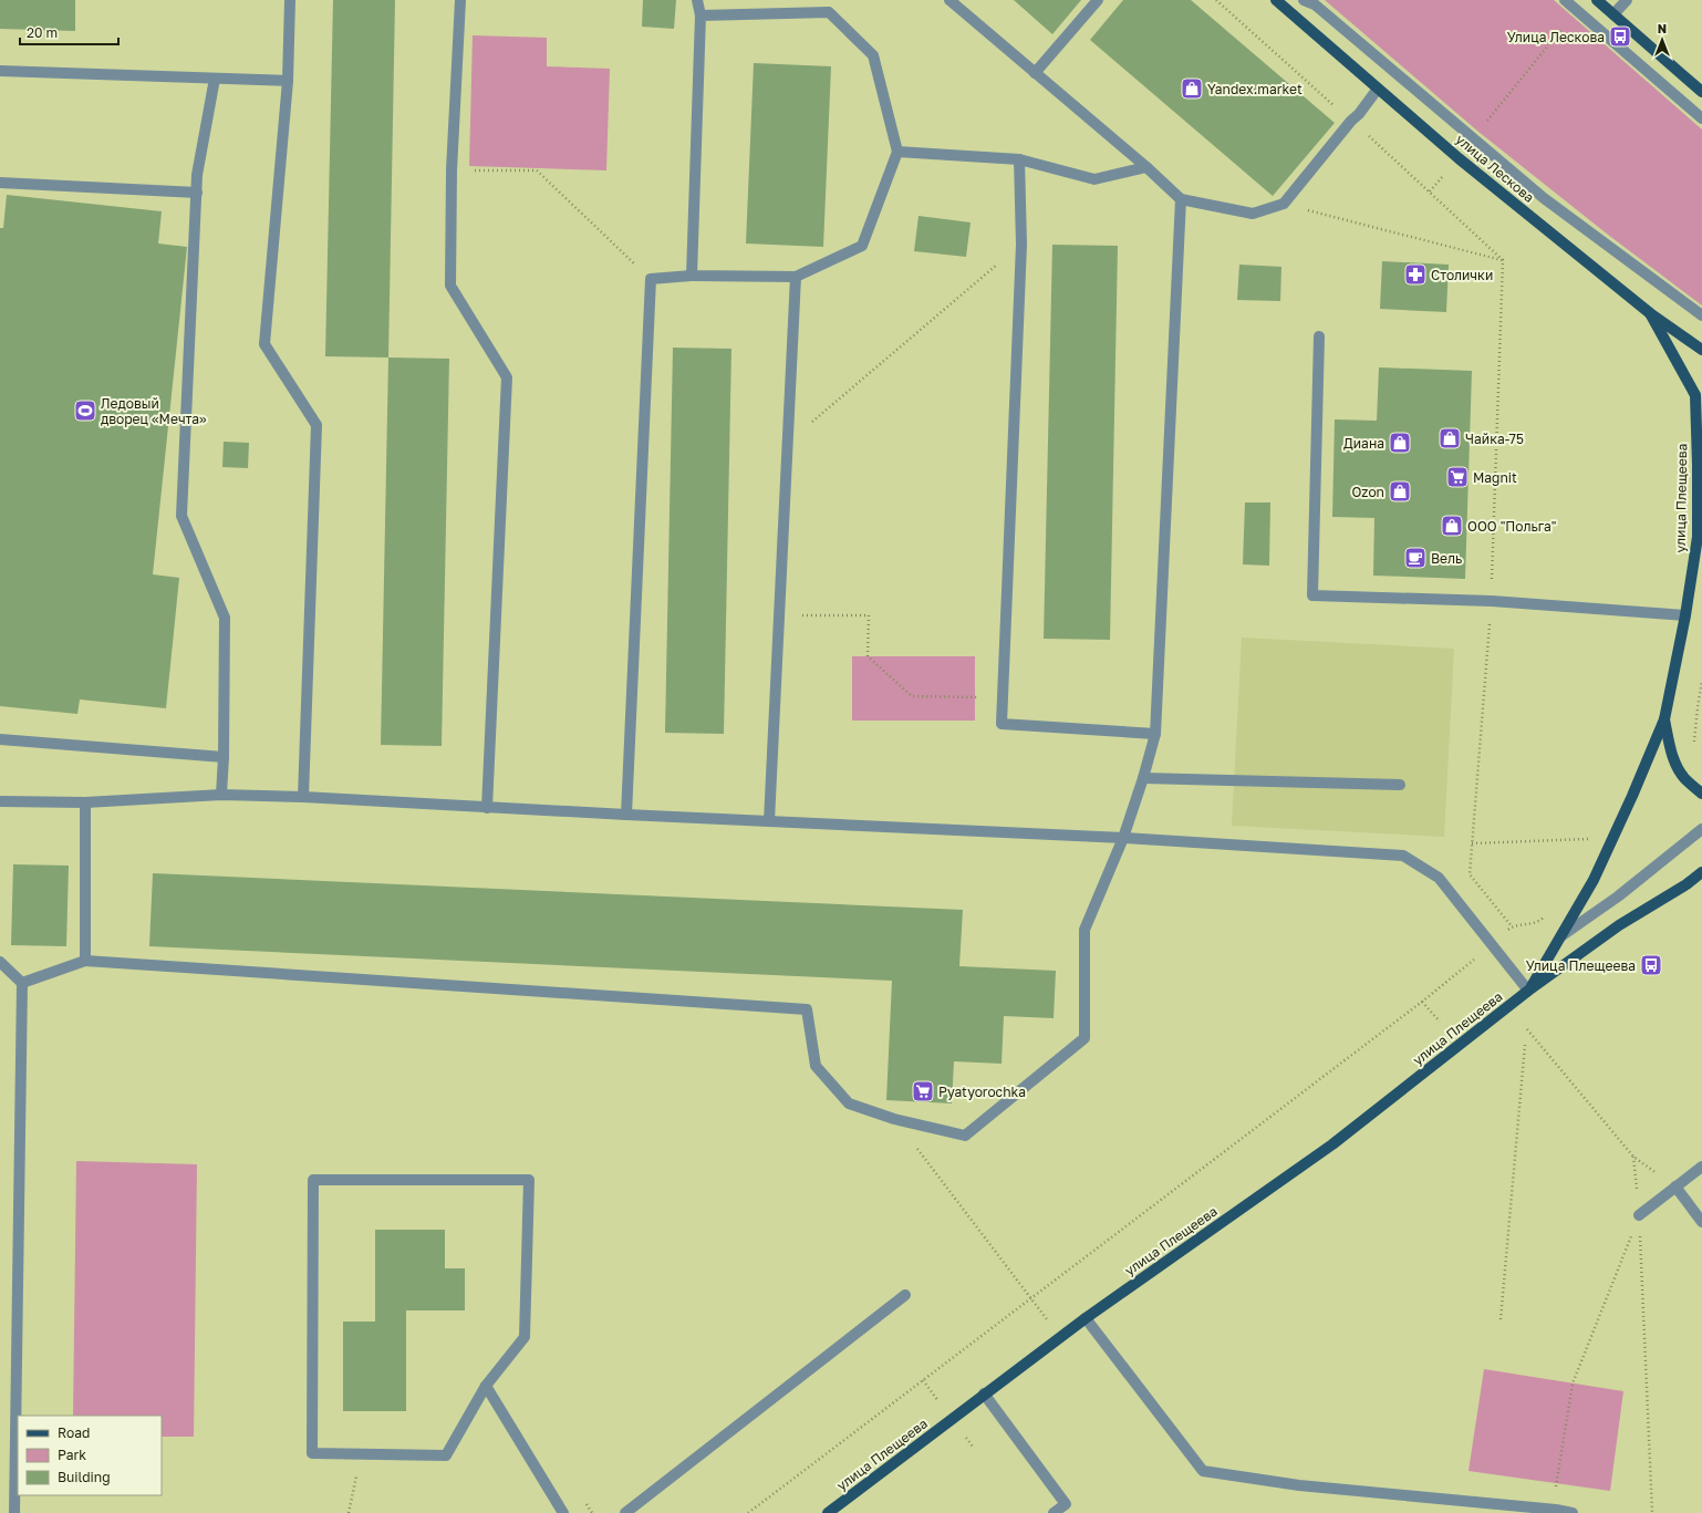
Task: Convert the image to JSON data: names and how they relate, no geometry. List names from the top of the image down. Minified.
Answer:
{"streets":{"main road":["улица Лескова","улица Плещеева"]},"crossings":[["улица Лескова","улица Плещеева"]],"places":{"bus stop":["Улица Лескова","Улица Плещеева"],"shop":["Yandex.market","Чайка-75","Диана","Ozon","ООО \"Польга\""],"pharmacy":["Столички"],"sports":["Ледовый дворец «Мечта»"],"supermarket":["Magnit","Pyatyorochka"],"cafe":["Вель"]},"legend":["Road","Park","Building"],"scale_bar":"20 m","north":"top"}
